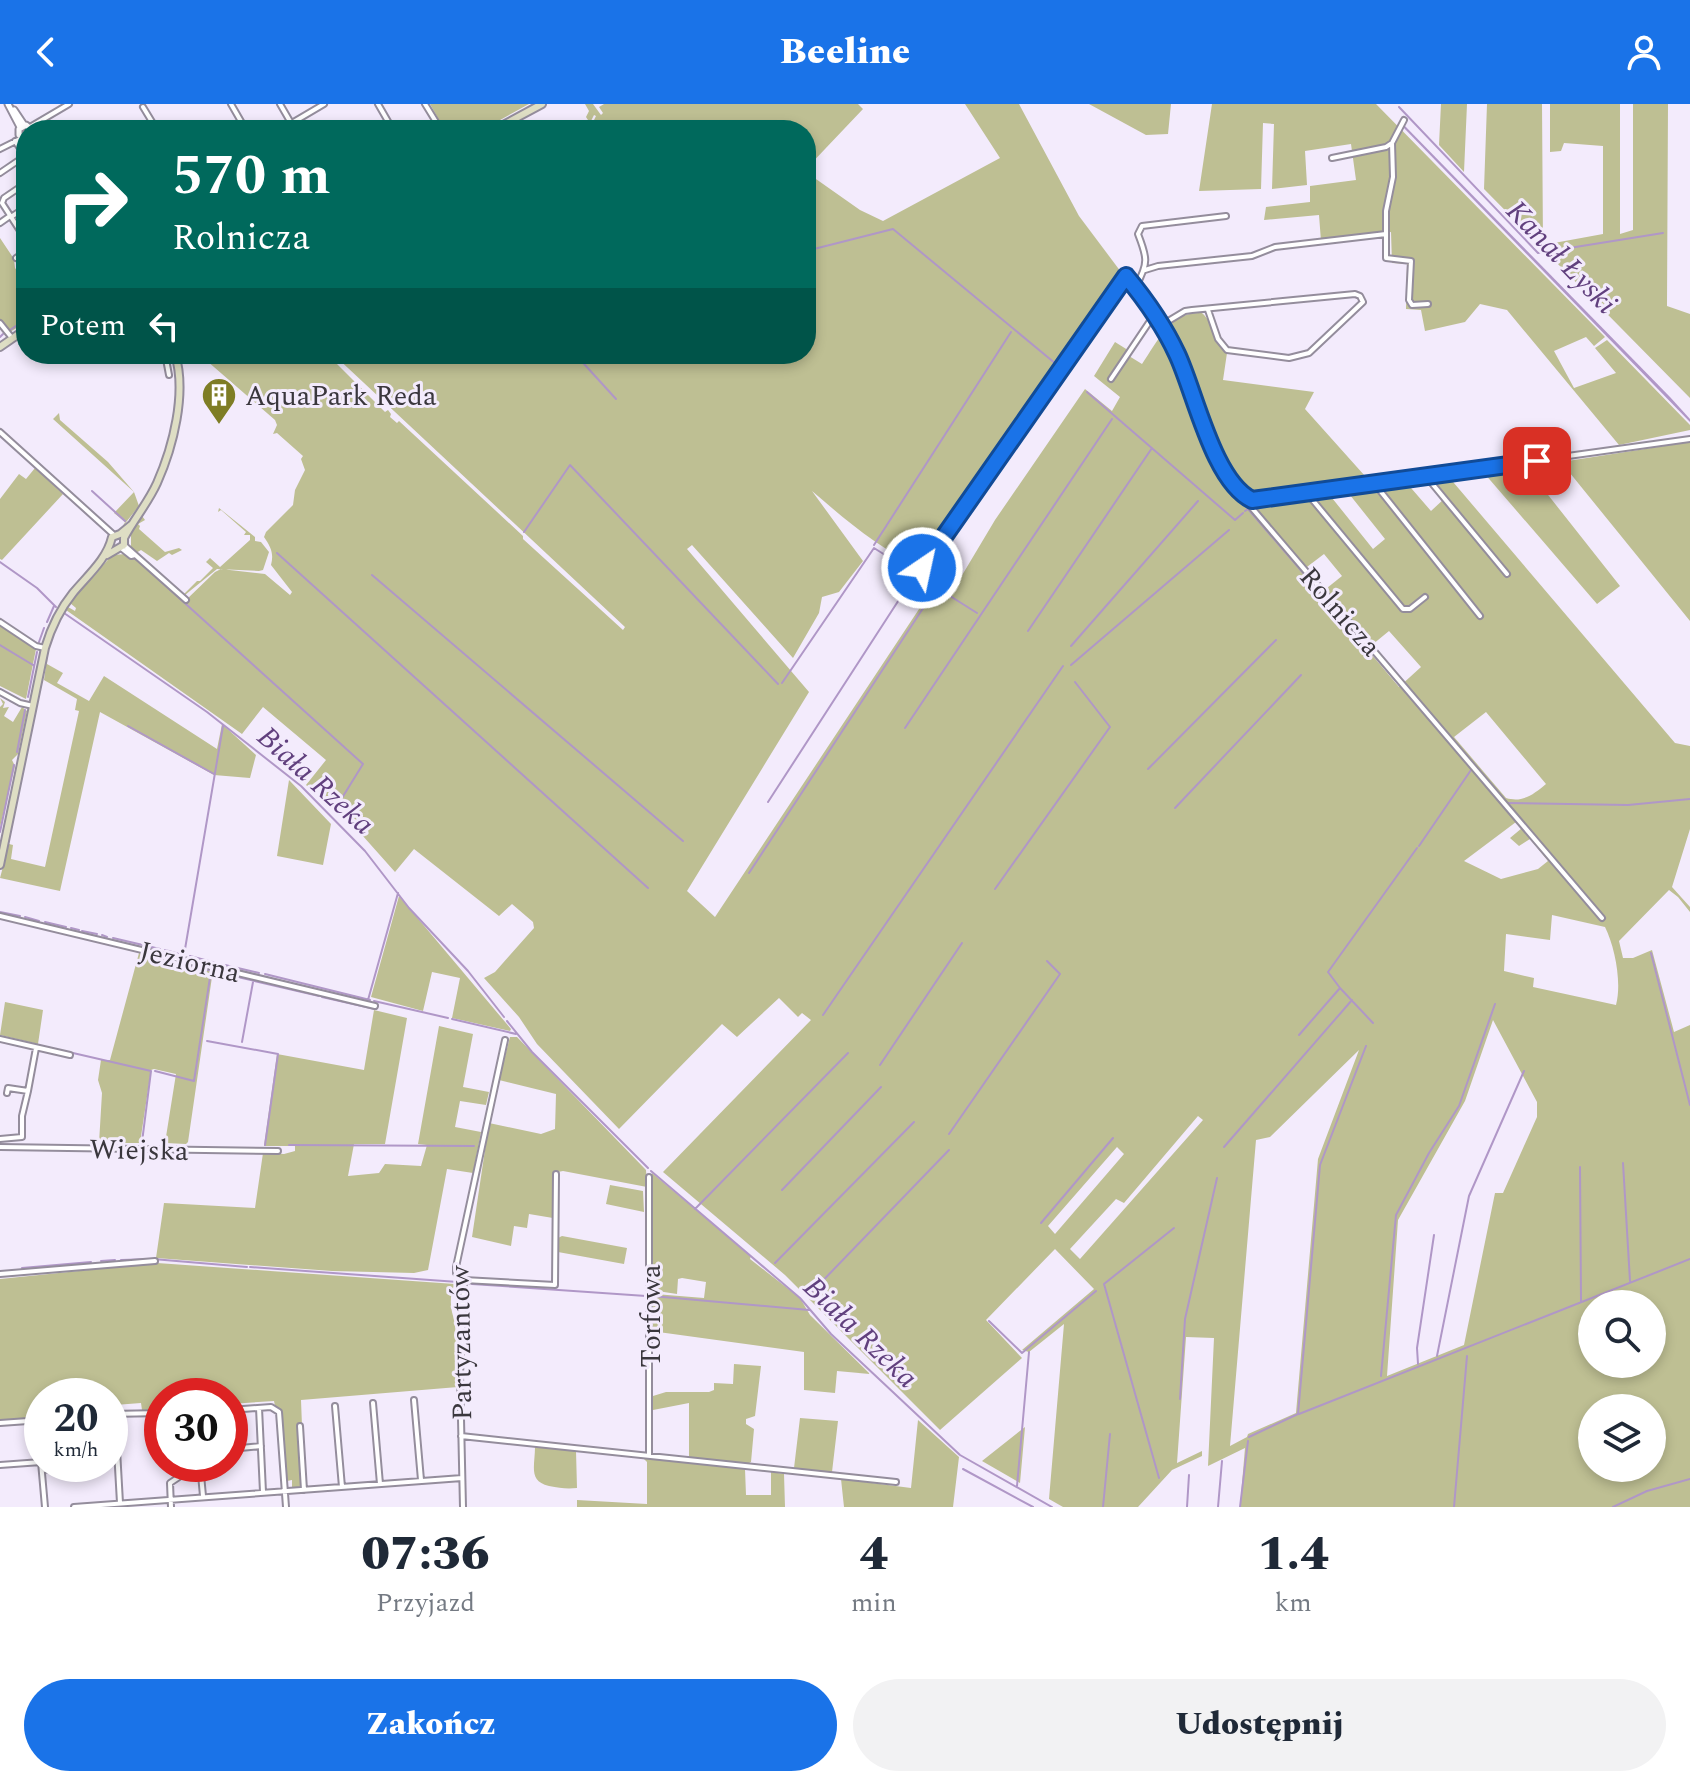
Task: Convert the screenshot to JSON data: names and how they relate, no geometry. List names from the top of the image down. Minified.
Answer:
{"streets":{"street":["Rolnicza","Jeziorna","Wiejska","Torfowa","Partyzantów"]},"water":["Kanał Łyski","Biała Rzeka"],"places":{"building":["AquaPark Reda"]},"page":{"header":"Beeline","turn":["570 m","Rolnicza"],"then":"Potem","speed":"20 km/h","limit":"30","eta":["07:36","Przyjazd","4","min","1.4","km"],"buttons":["Zakończ","Udostępnij"]}}
